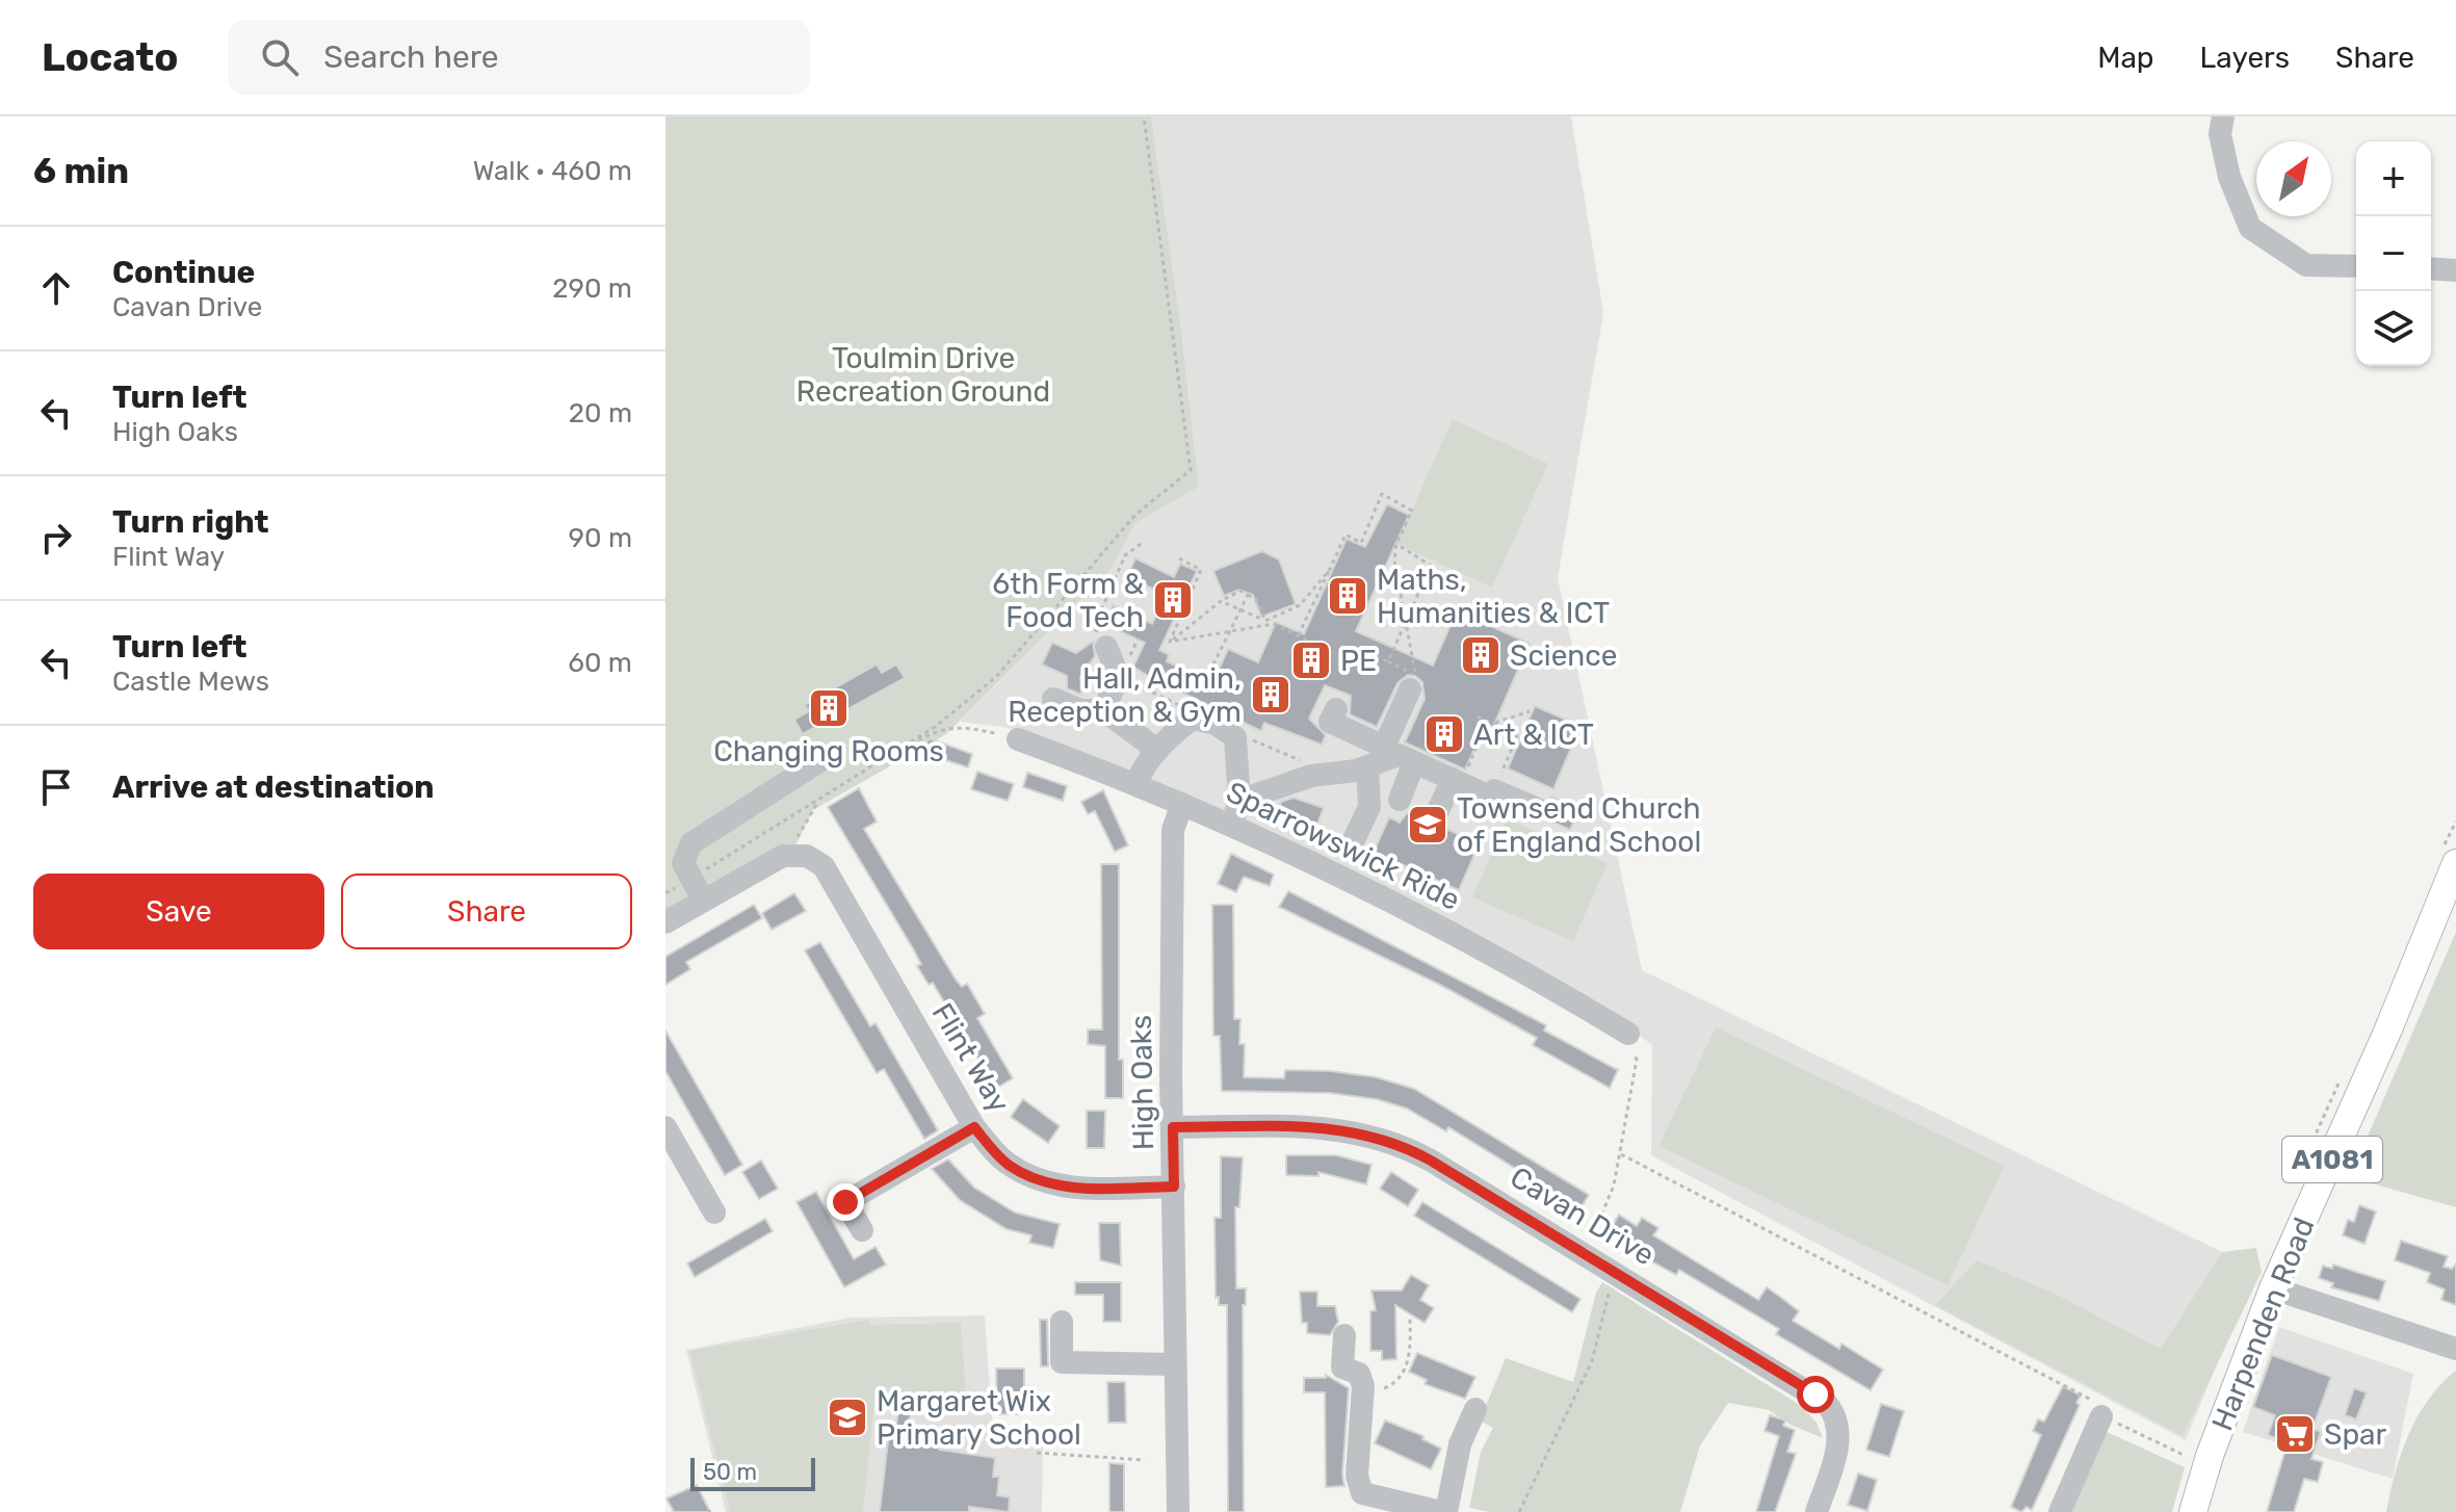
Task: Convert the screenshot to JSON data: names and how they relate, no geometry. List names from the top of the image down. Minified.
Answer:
{"streets":{"main road":["A1081","Harpenden Road"],"street":["Sparrowswick Ride","Flint Way","High Oaks","Cavan Drive"]},"crossings":[["Sparrowswick Ride","High Oaks"],["Flint Way","High Oaks"],["High Oaks","Cavan Drive"]],"parks":["Toulmin Drive Recreation Ground"],"places":{"building":["Maths, Humanities & ICT","6th Form & Food Tech","Science","PE","Hall, Admin, Reception & Gym","Changing Rooms","Art & ICT"],"school or university":["Townsend Church of England School","Margaret Wix Primary School"],"supermarket":["Spar"]},"scale_bar":"50 m","north":"top right","page":{"header":"Locato","search":"Search here","nav":["Map","Layers","Share"],"heading":["6 min","Walk · 460 m"],"map_buttons":["+","−"],"list":[["Continue","Cavan Drive","290 m"],["Turn left","High Oaks","20 m"],["Turn right","Flint Way","90 m"],["Turn left","Castle Mews","60 m"],"Arrive at destination"],"buttons":["Save","Share"],"scale":"50 m"}}
